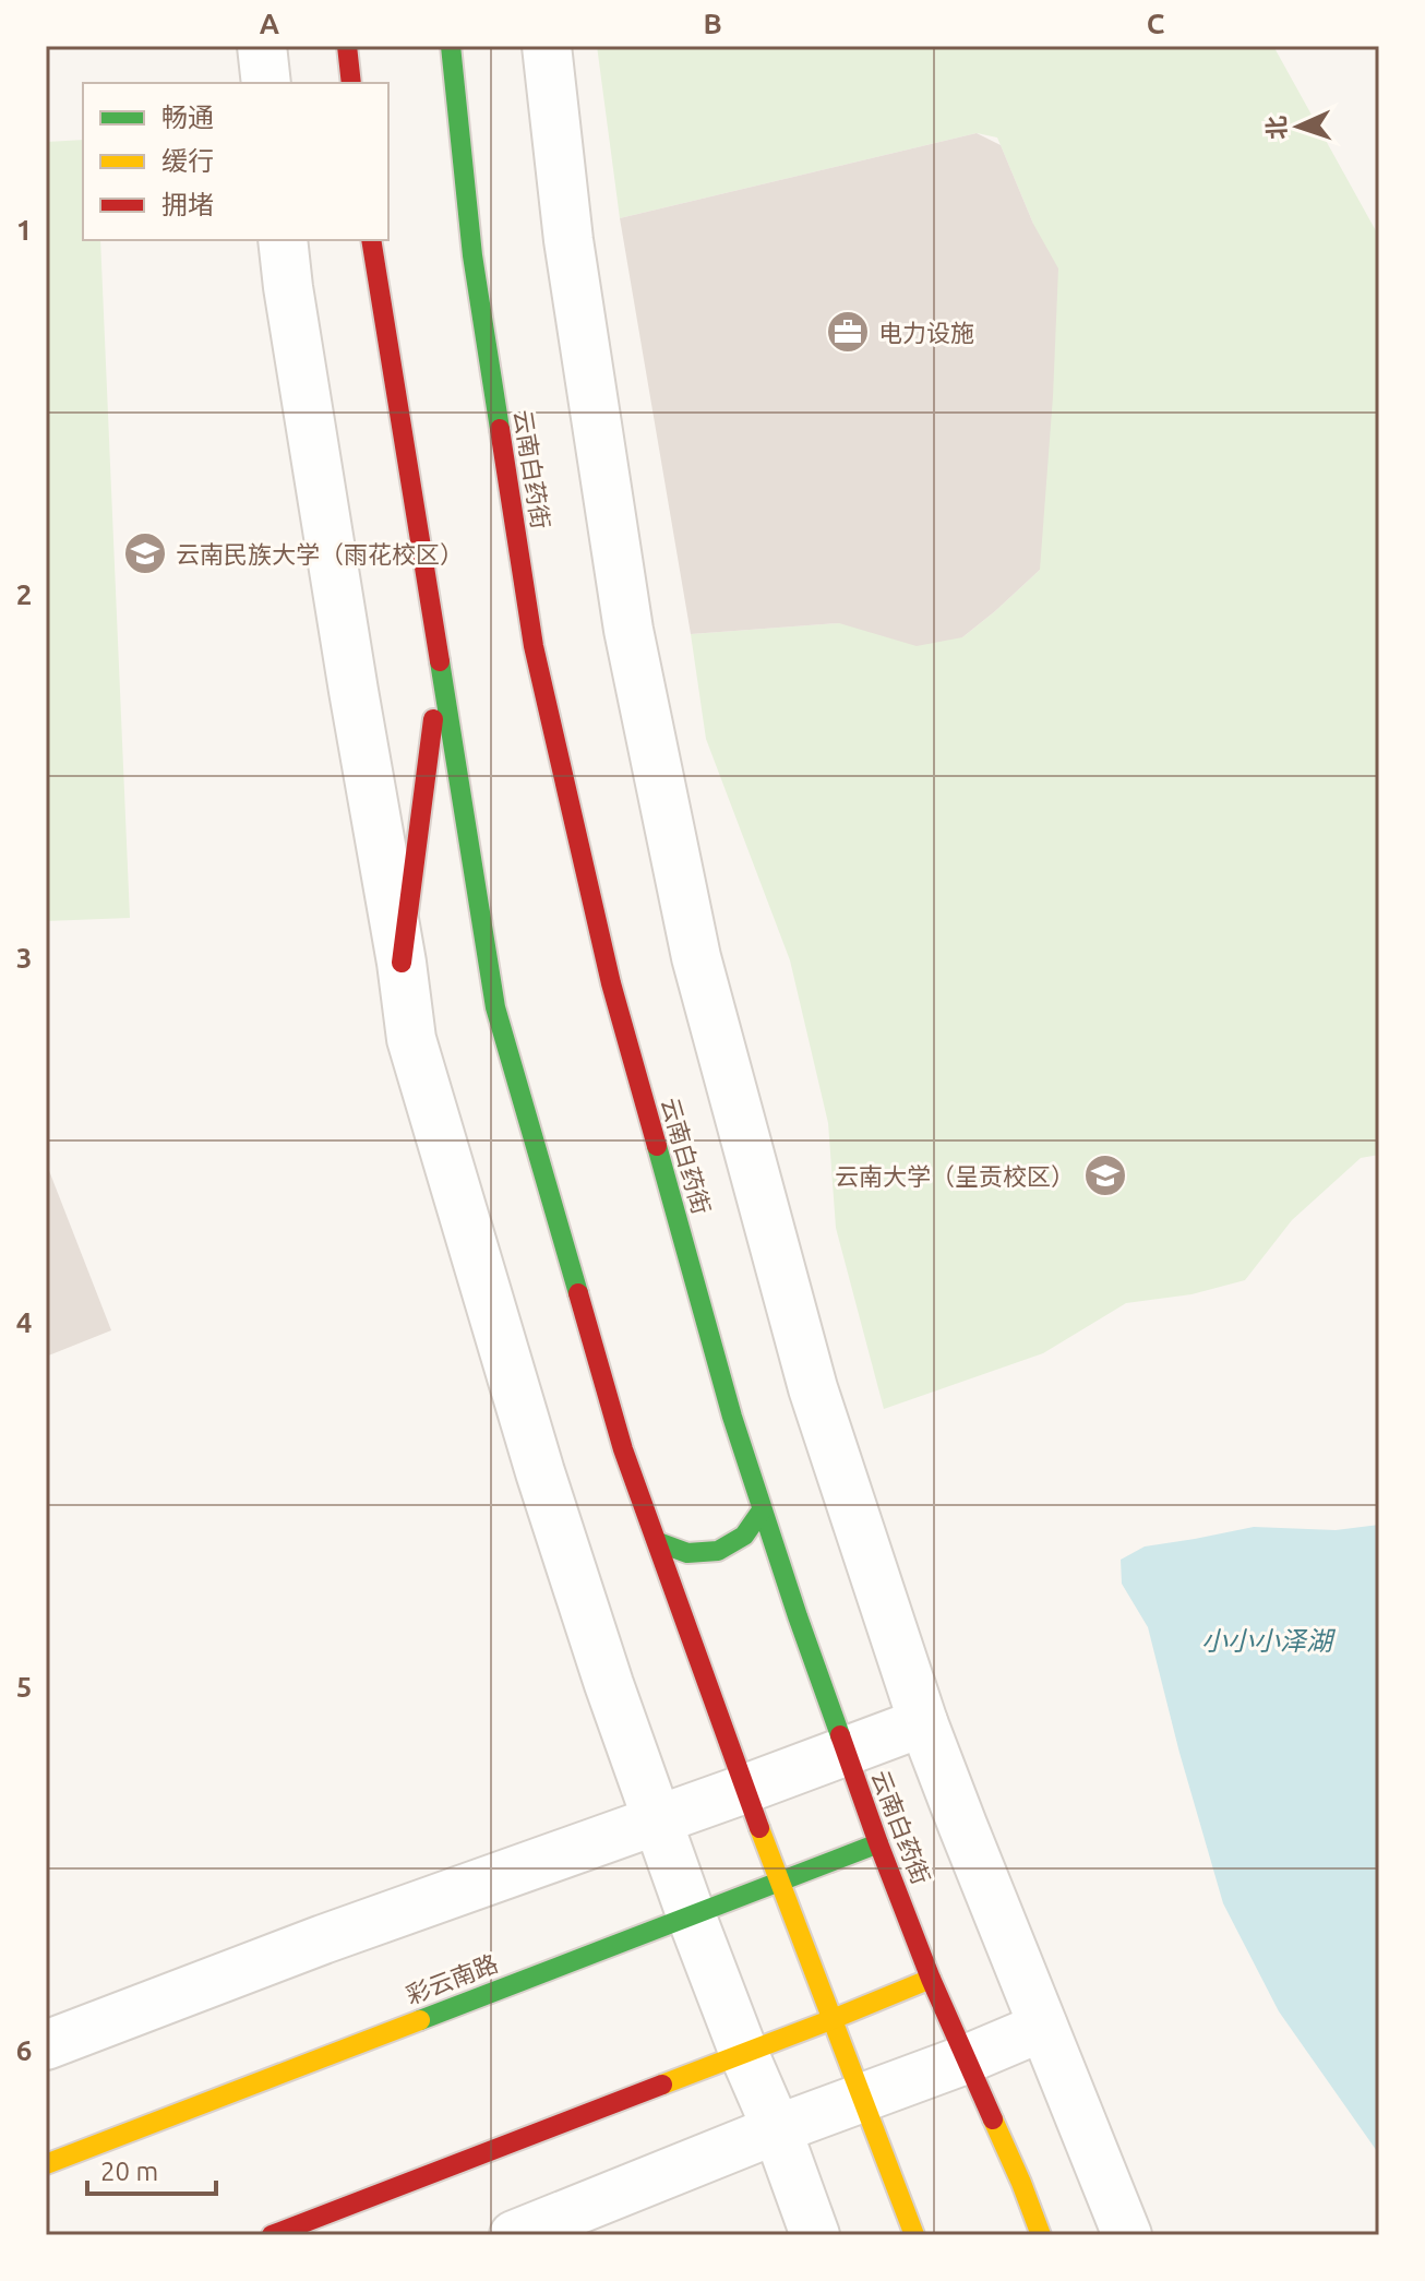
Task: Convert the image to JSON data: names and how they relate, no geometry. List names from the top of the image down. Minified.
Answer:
{"streets":{"main road":["云南白药街","彩云南路"]},"crossings":[["云南白药街","彩云南路"]],"water":["小小小泽湖"],"places":{"office":["电力设施"],"school or university":["云南民族大学（雨花校区）","云南大学（呈贡校区）"]},"legend":["畅通","缓行","拥堵"],"scale_bar":"20 m","north":"left","grid":{"columns":["A","B","C"],"rows":["1","2","3","4","5","6"]}}
